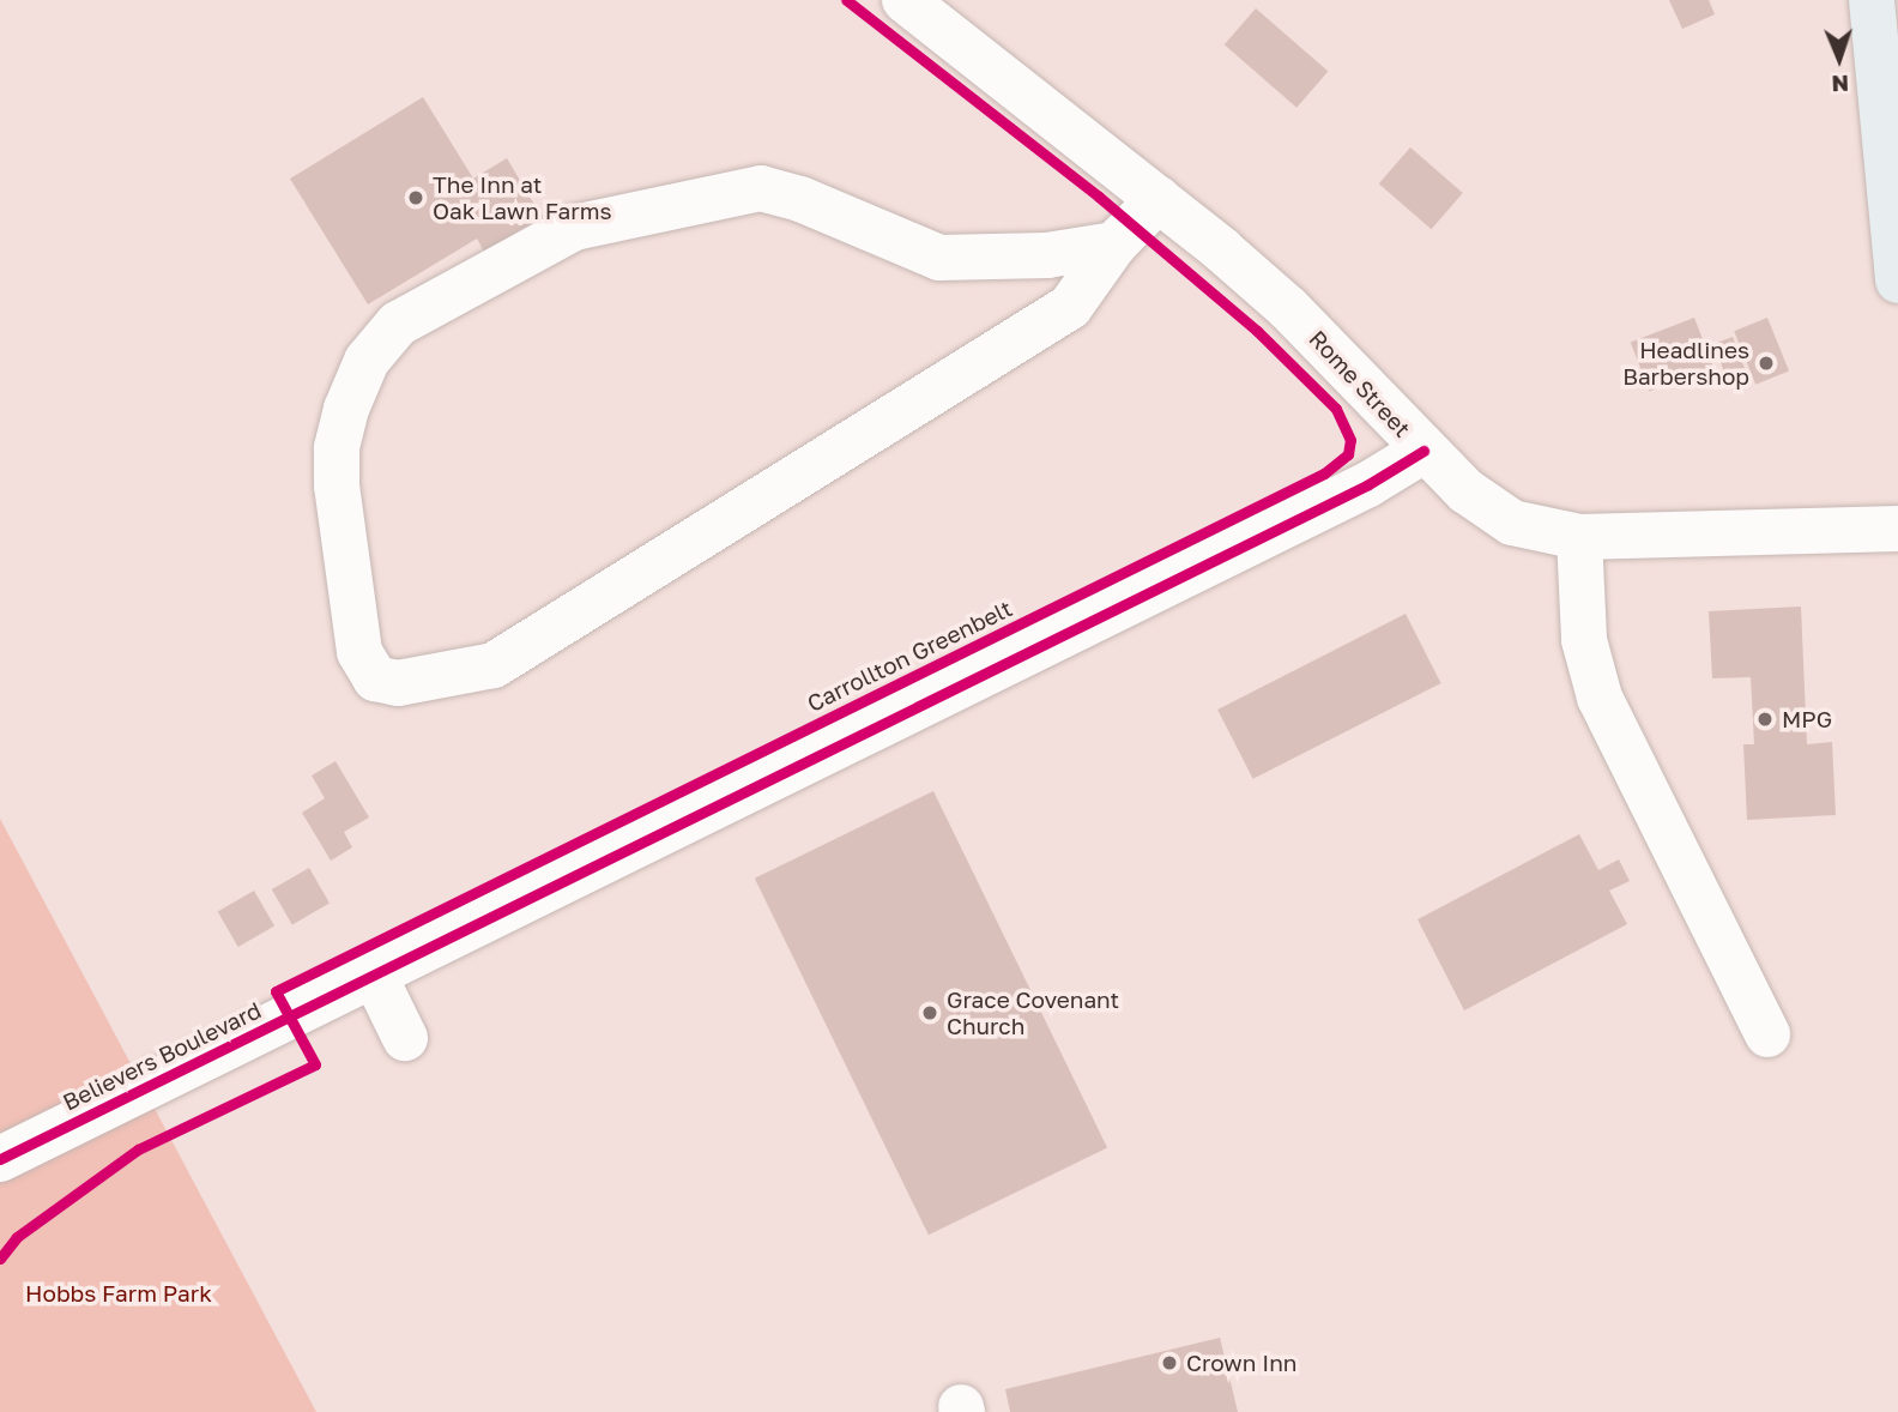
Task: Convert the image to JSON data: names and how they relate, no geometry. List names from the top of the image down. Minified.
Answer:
{"streets":{"street":["Rome Street","Believers Boulevard"],"cycle path":["Carrollton Greenbelt"]},"crossings":[["Rome Street","Believers Boulevard"]],"parks":["Hobbs Farm Park"],"places":["The Inn at Oak Lawn Farms","Headlines Barbershop","MPG","Grace Covenant Church","Crown Inn"],"north":"bottom"}
